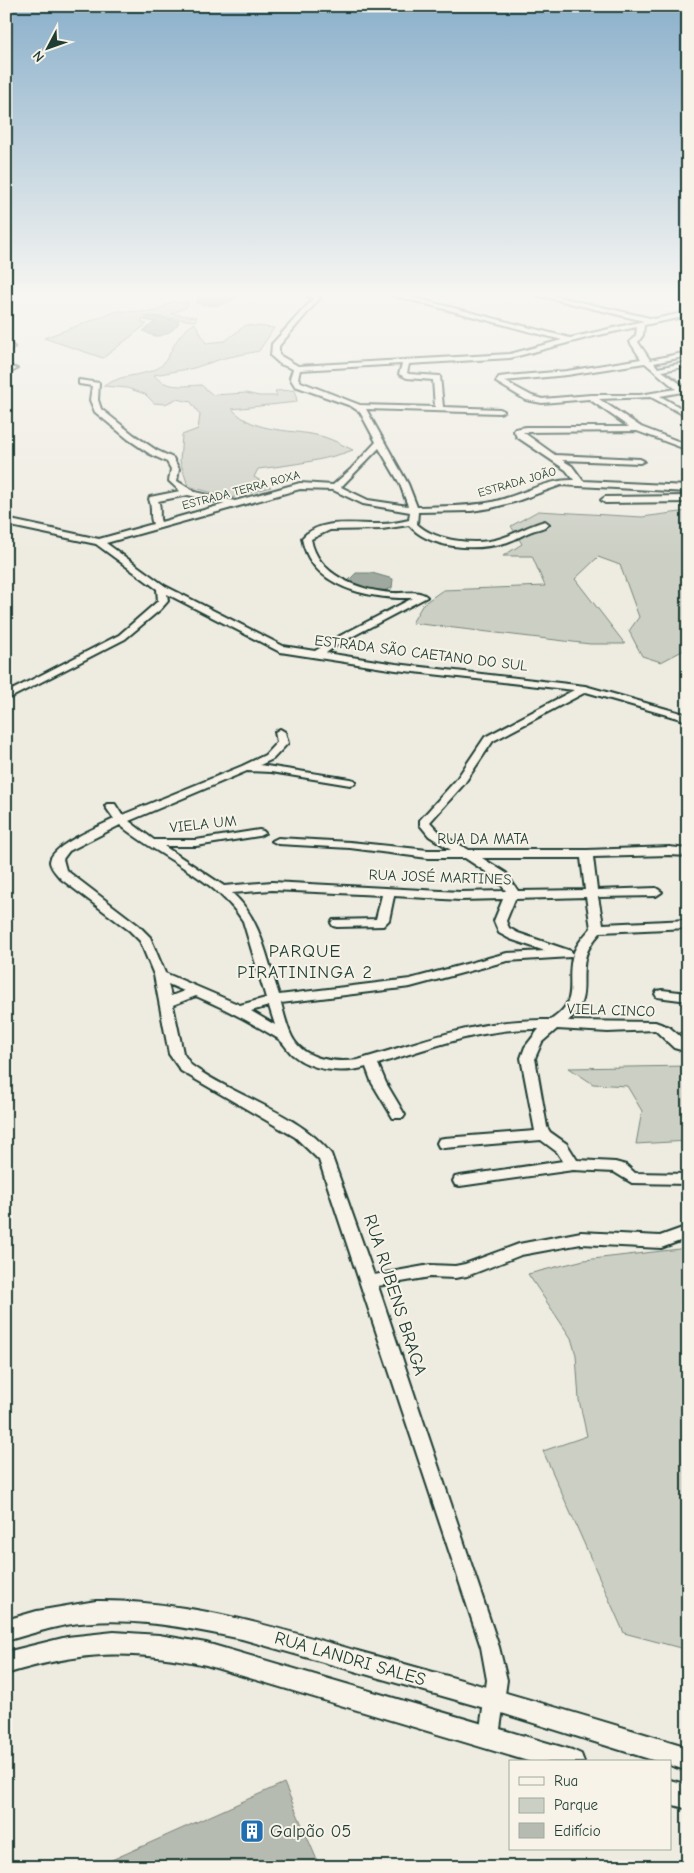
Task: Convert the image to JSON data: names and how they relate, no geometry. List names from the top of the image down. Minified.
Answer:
{"streets":{"street":["ESTRADA JOÃO","ESTRADA TERRA ROXA","ESTRADA SÃO CAETANO DO SUL","VIELA UM","RUA DA MATA","RUA JOSÉ MARTINES","VIELA CINCO","RUA RUBENS BRAGA","RUA LANDRI SALES"]},"crossings":[["ESTRADA JOÃO","ESTRADA TERRA ROXA"],["RUA RUBENS BRAGA","RUA LANDRI SALES"]],"districts":["PARQUE PIRATININGA 2"],"places":{"building":["Galpão 05"]},"legend":["Rua","Parque","Edifício"],"north":"bottom left"}
